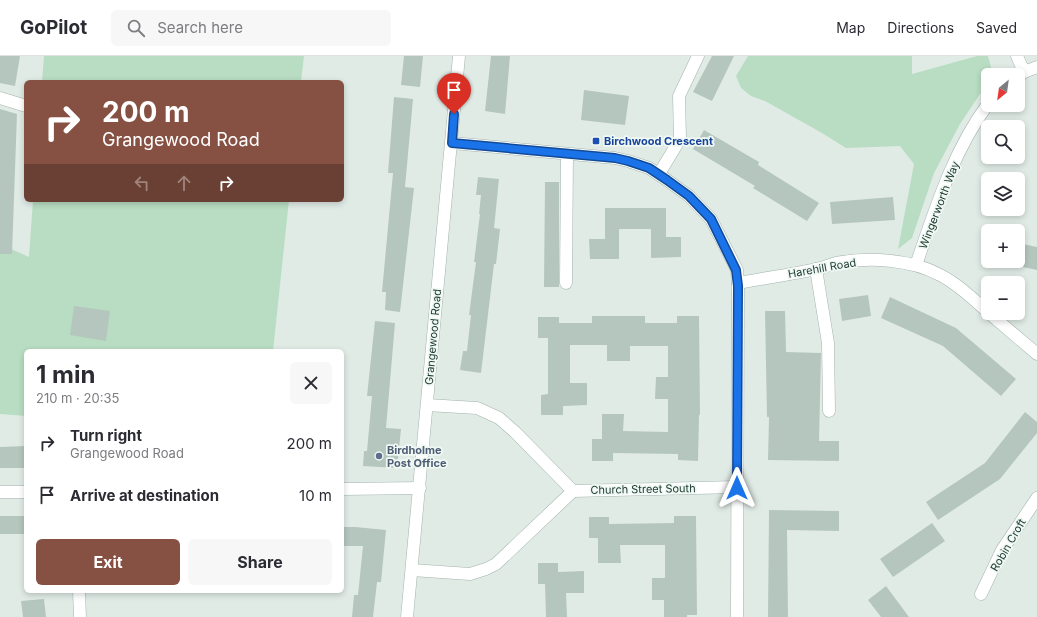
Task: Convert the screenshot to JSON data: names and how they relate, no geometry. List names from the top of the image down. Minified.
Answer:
{"streets":{"street":["Wingerworth Way","Harehill Road","Grangewood Road","Church Street South","Robin Croft"]},"crossings":[["Wingerworth Way","Harehill Road"]],"places":{"transit":["Birchwood Crescent"],"other":["Birdholme Post Office"]},"north":"bottom left","page":{"header":"GoPilot","search":"Search here","nav":["Map","Directions","Saved"],"map_buttons":["+","−"],"turn":["200 m","Grangewood Road"],"heading":["1 min","210 m · 20:35"],"list":[{"name":"Turn right","note":"Grangewood Road","value":"200 m"},{"name":"Arrive at destination","value":"10 m"}],"buttons":["Exit","Share"]}}
